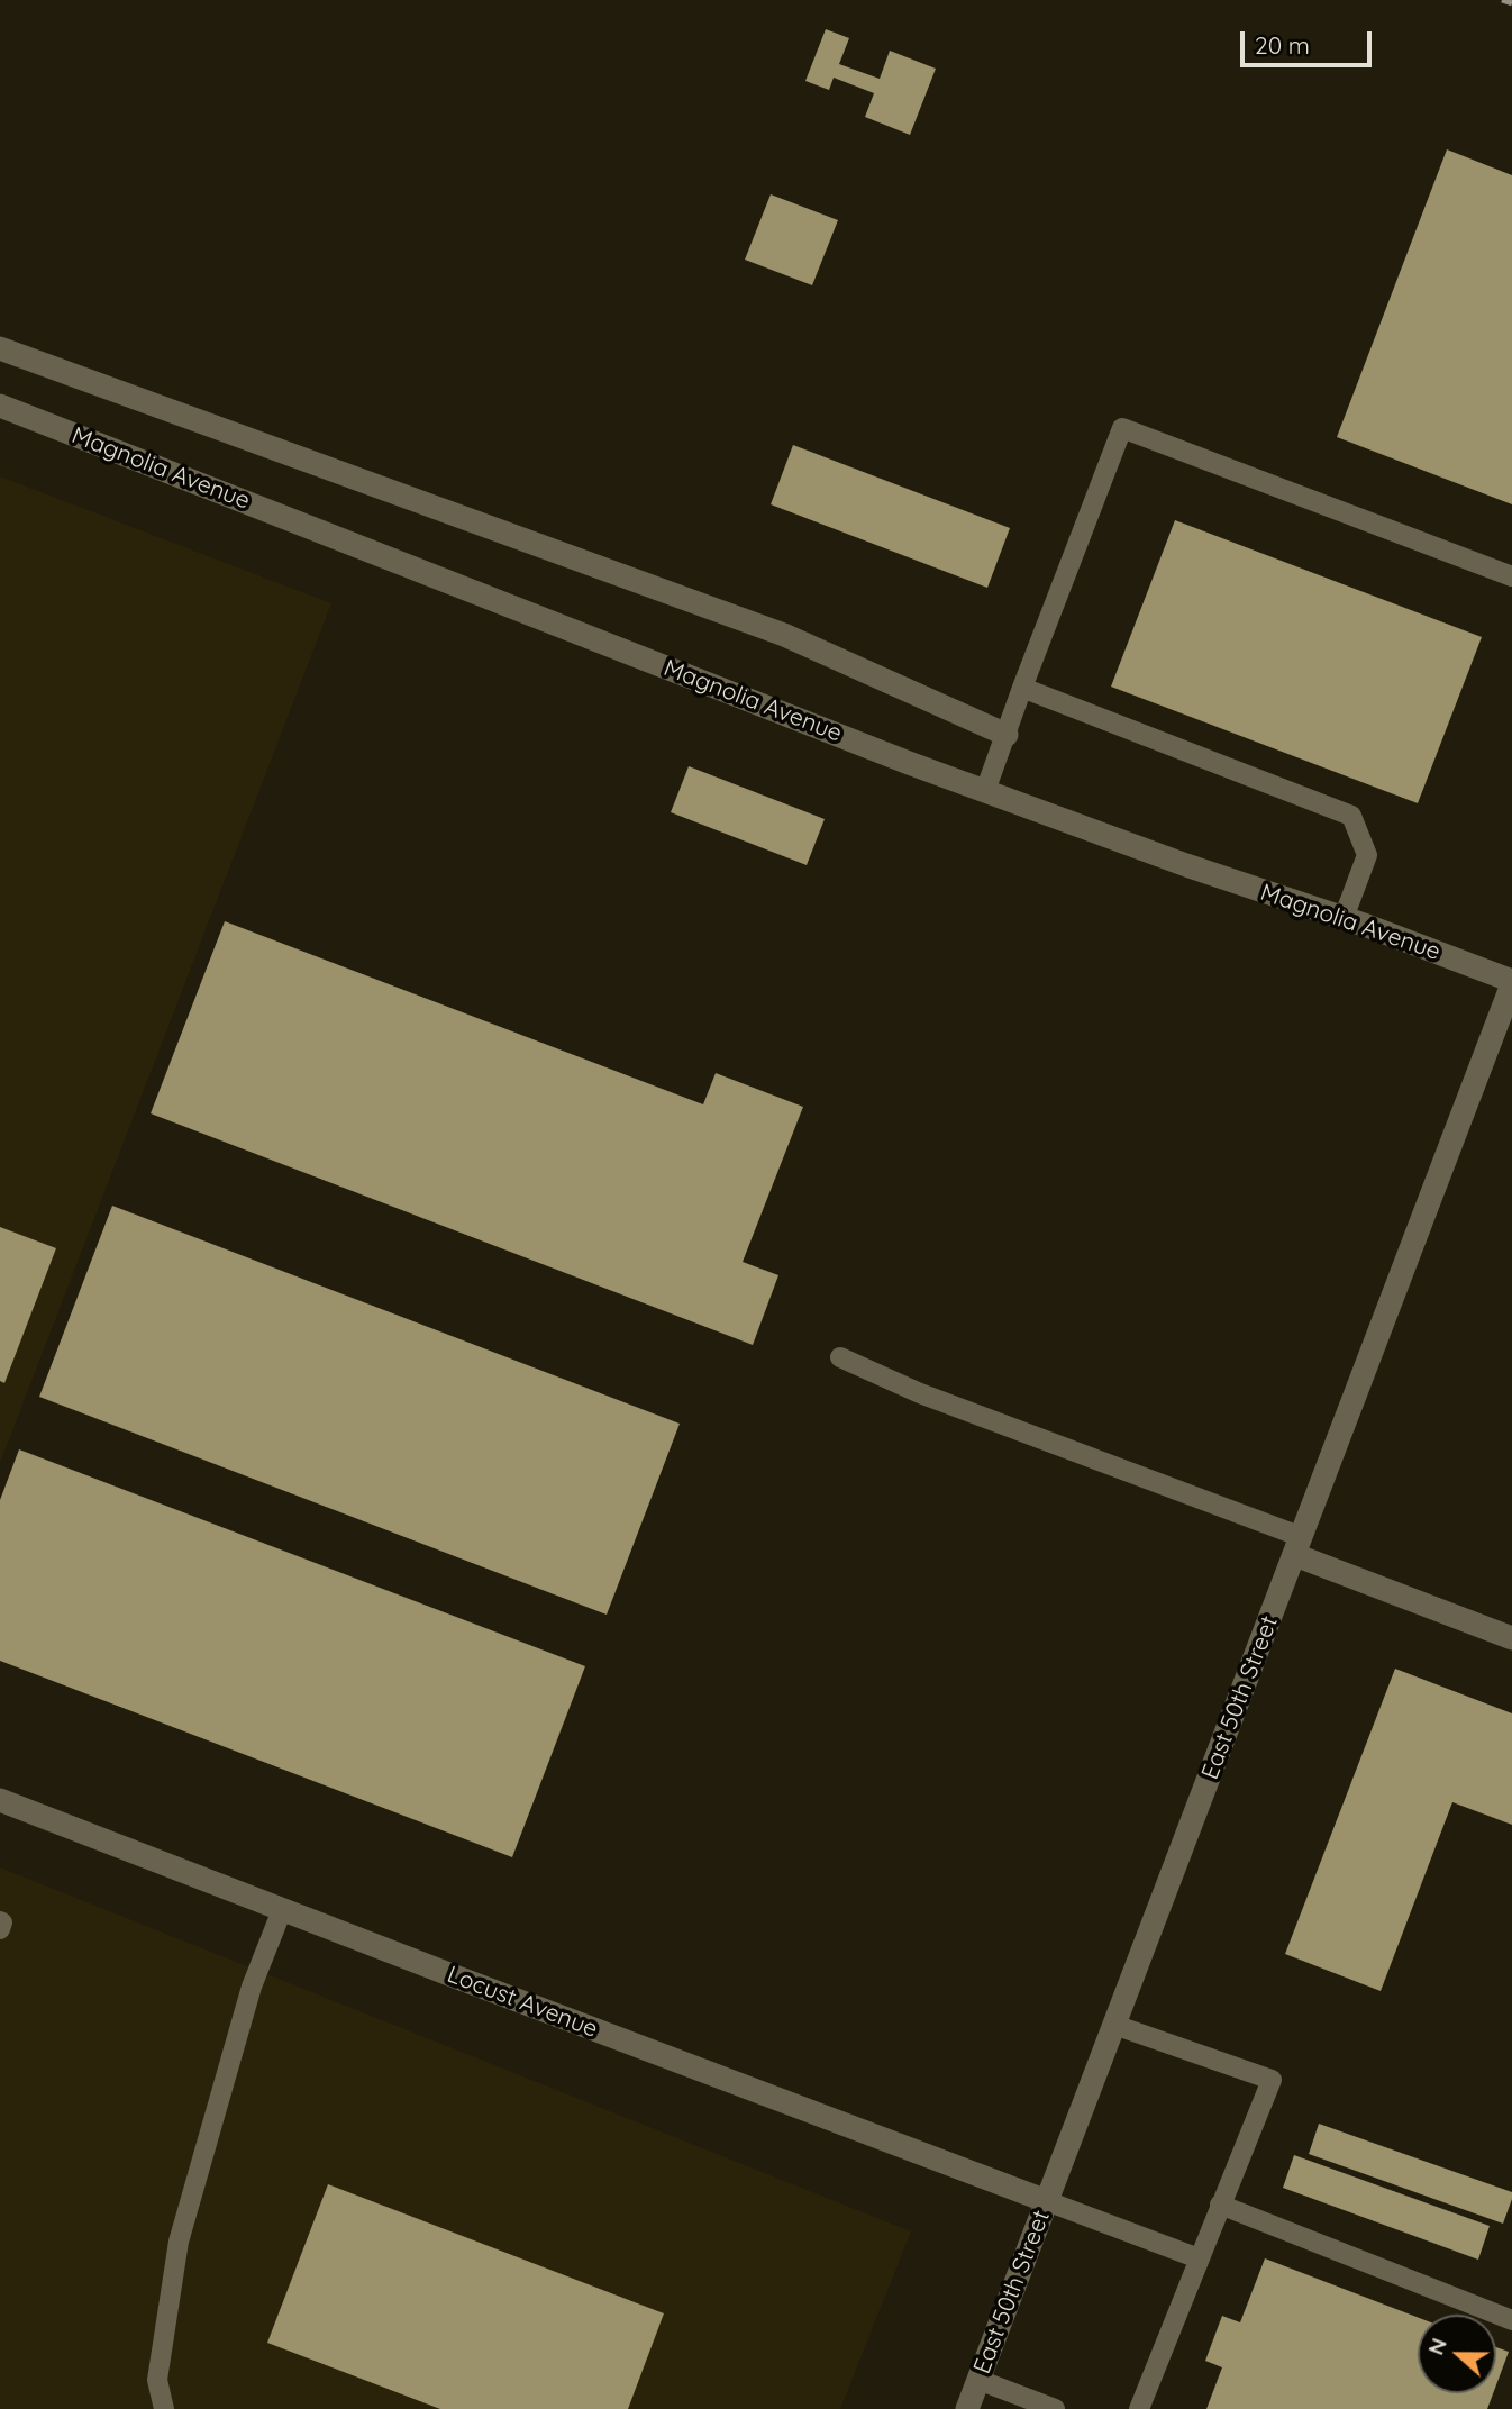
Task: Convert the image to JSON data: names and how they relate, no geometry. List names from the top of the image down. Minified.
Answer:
{"streets":{"street":["Magnolia Avenue","East 50th Street","Locust Avenue"]},"crossings":[["Magnolia Avenue","East 50th Street"],["East 50th Street","Locust Avenue"]],"scale_bar":"20 m","north":"left"}
